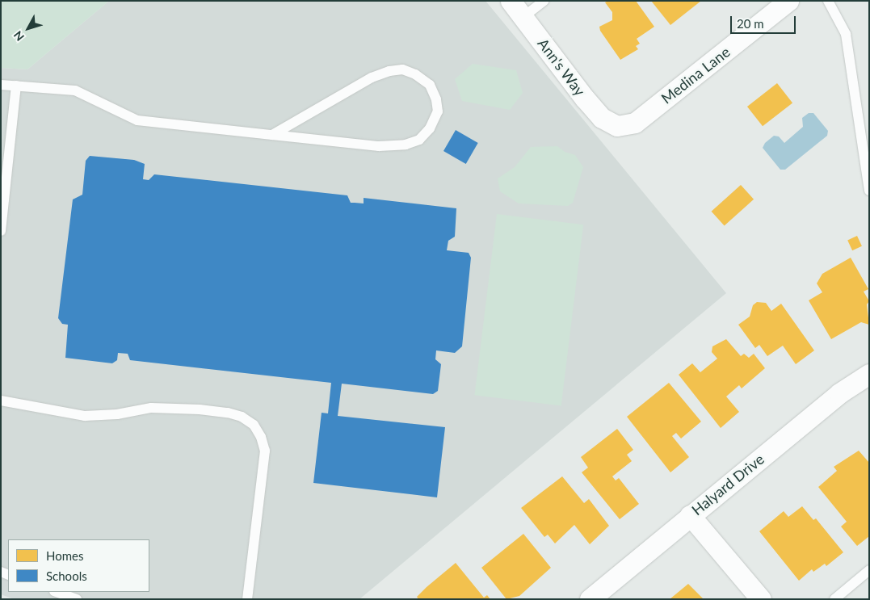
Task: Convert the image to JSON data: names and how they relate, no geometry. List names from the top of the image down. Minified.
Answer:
{"streets":{"street":["Ann's Way","Medina Lane","Halyard Drive"]},"crossings":[["Ann's Way","Medina Lane"]],"legend":["Homes","Schools"],"scale_bar":"20 m","north":"bottom left"}
